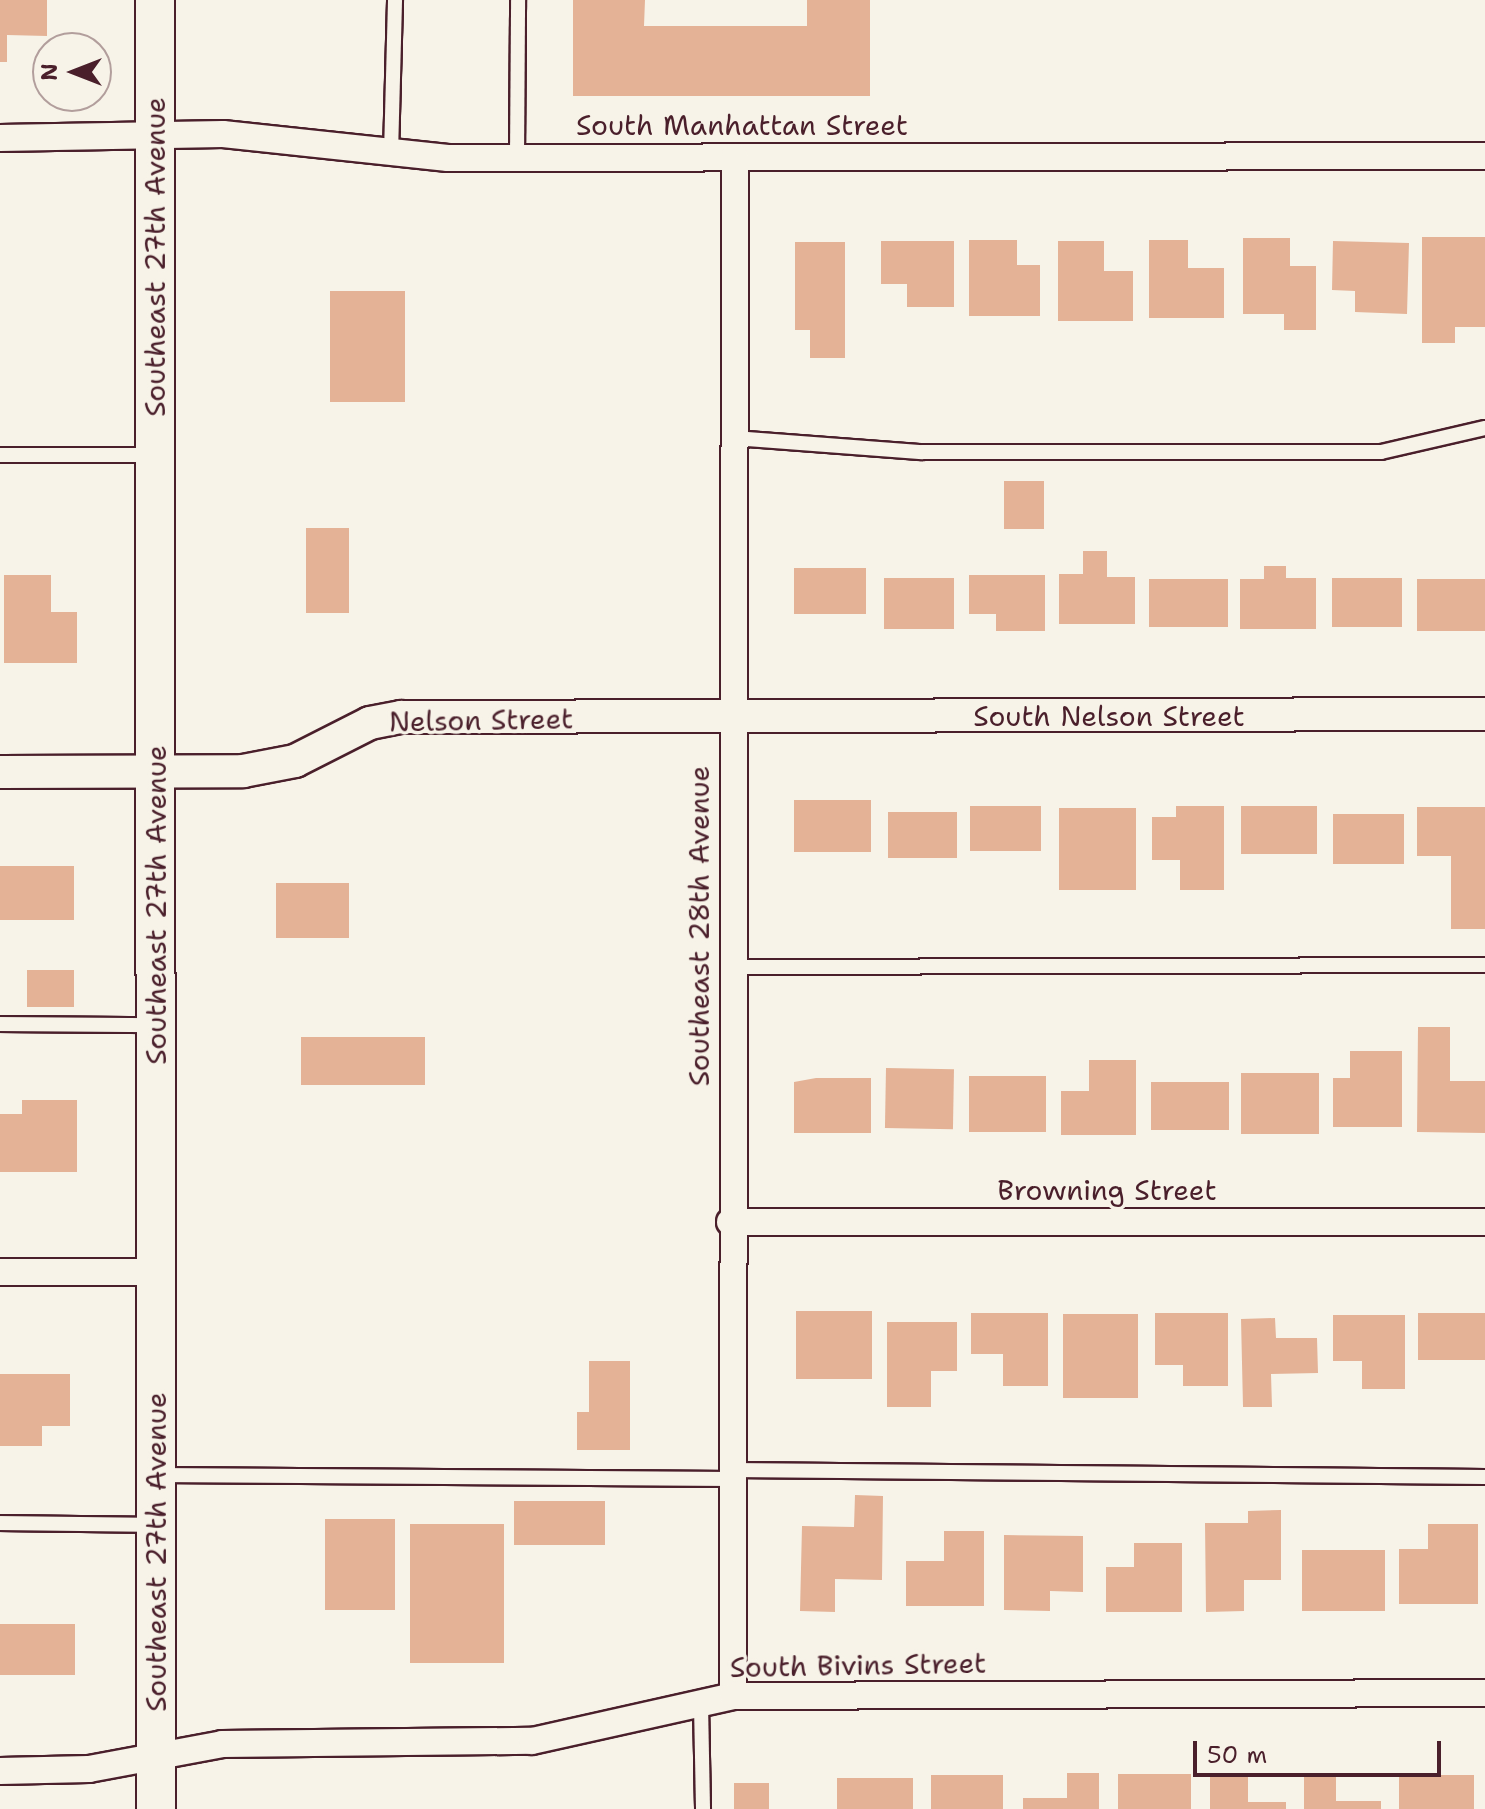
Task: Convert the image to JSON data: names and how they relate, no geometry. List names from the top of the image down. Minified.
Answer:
{"streets":{"main road":["Southeast 27th Avenue"],"street":["South Manhattan Street","South Nelson Street","Nelson Street","Southeast 28th Avenue","Browning Street","South Bivins Street"]},"crossings":[["South Manhattan Street","Southeast 27th Avenue"],["South Manhattan Street","Southeast 28th Avenue"],["Southeast 27th Avenue","Nelson Street"],["Southeast 27th Avenue","South Bivins Street"],["South Nelson Street","Nelson Street"],["South Nelson Street","Southeast 28th Avenue"],["Nelson Street","Southeast 28th Avenue"],["Southeast 28th Avenue","Browning Street"],["Southeast 28th Avenue","South Bivins Street"]],"scale_bar":"50 m","north":"left"}
